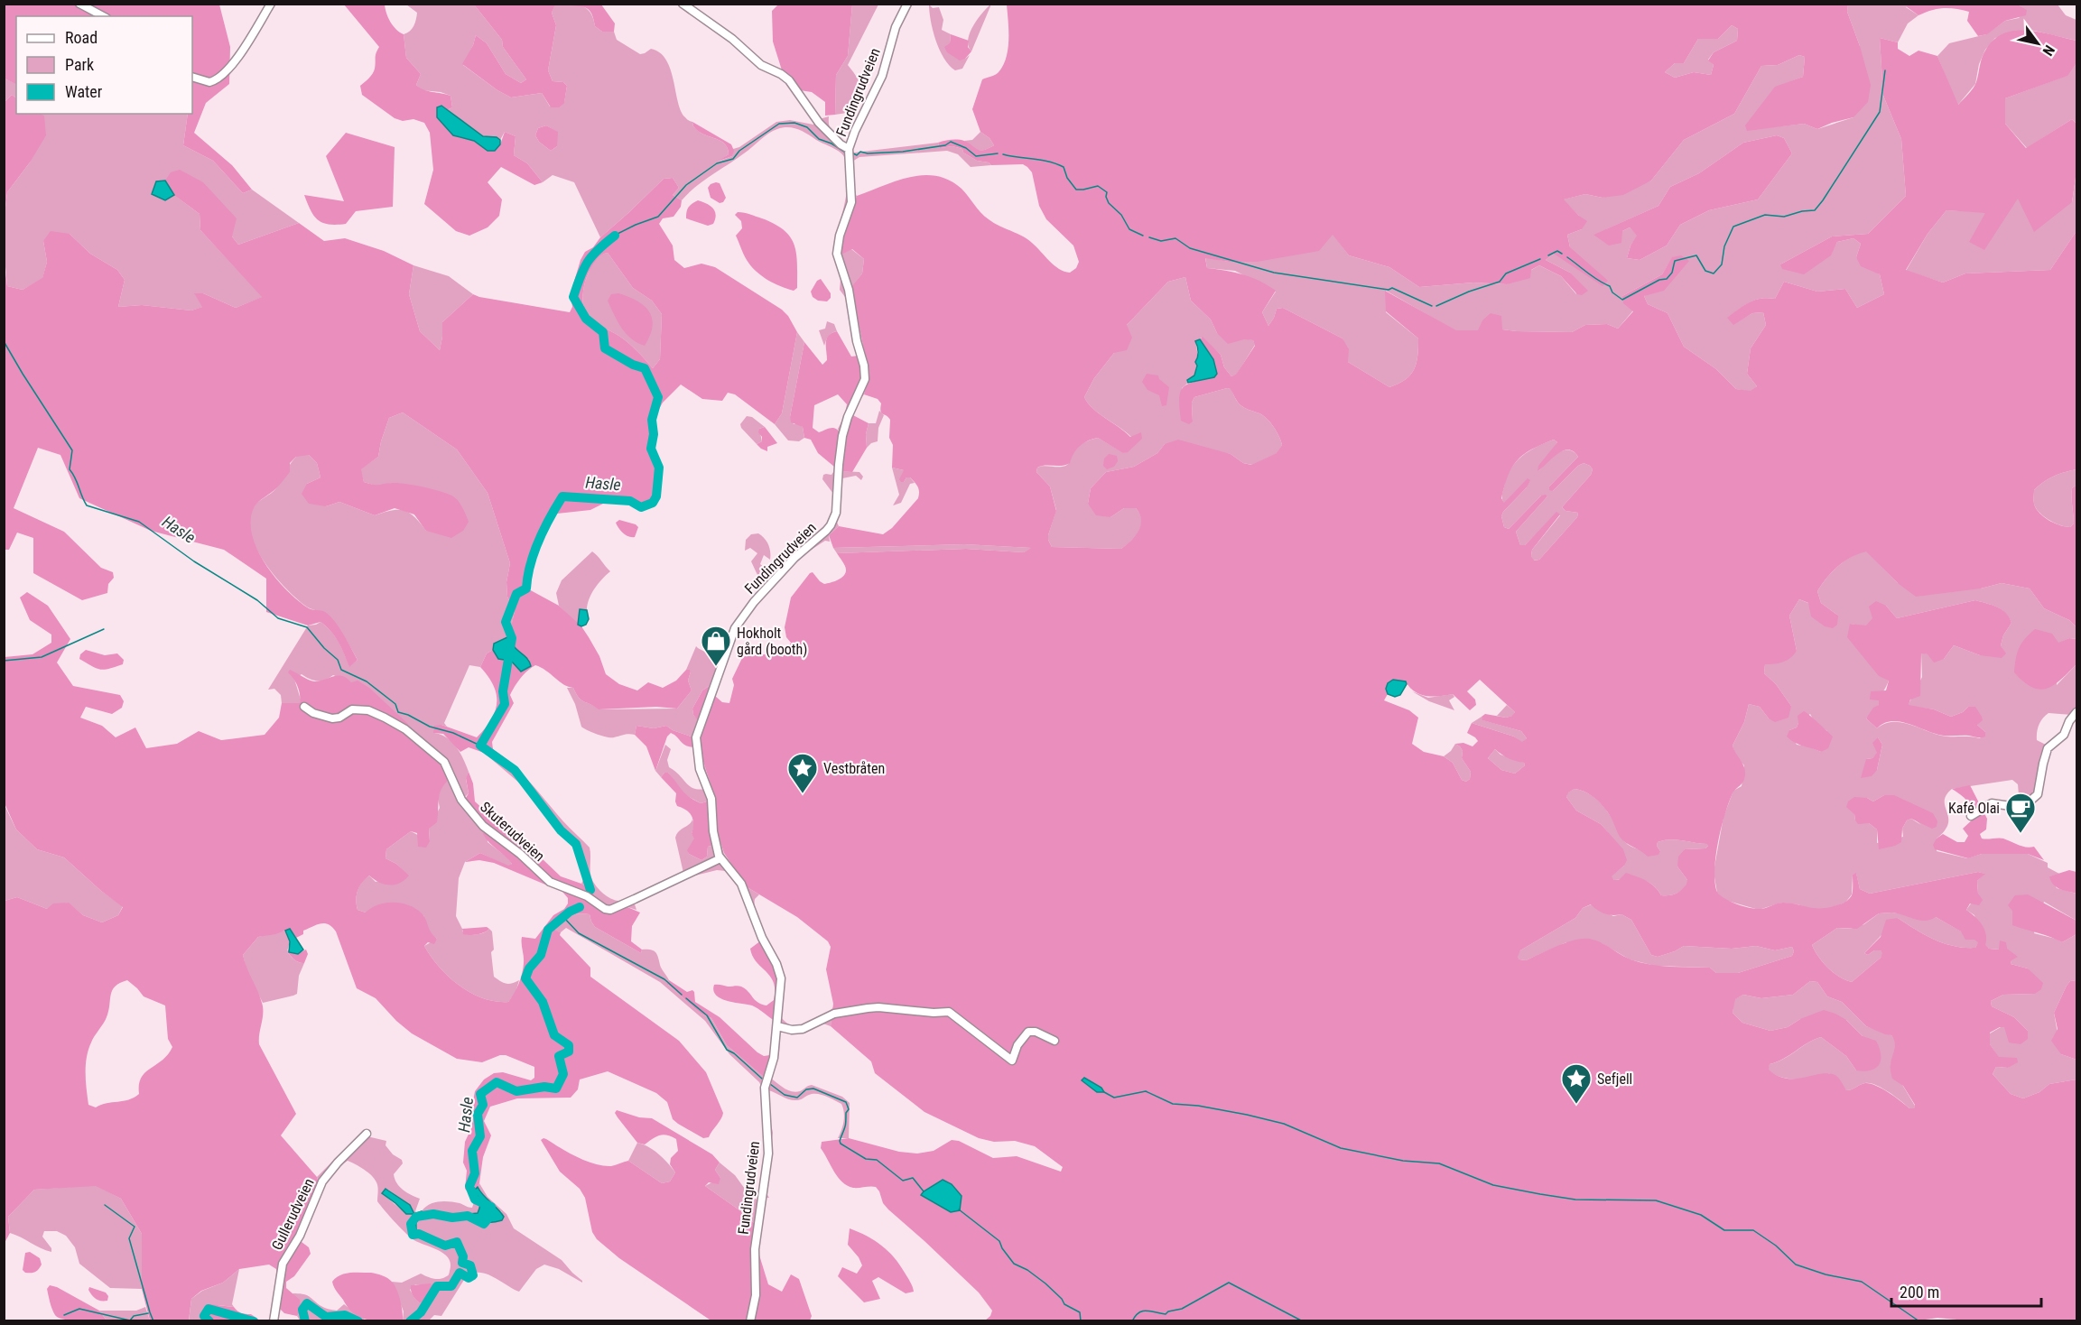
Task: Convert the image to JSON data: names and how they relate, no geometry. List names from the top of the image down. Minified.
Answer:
{"streets":{"street":["Fundingrudveien","Skuterudveien","Gullerudveien"]},"crossings":[["Fundingrudveien","Skuterudveien"]],"water":["Hasle"],"places":{"shop":["Hokholt gård (booth)"],"place":["Vestbråten","Sefjell"],"cafe":["Kafé Olai"]},"legend":["Road","Park","Water"],"scale_bar":"200 m","north":"bottom right"}
